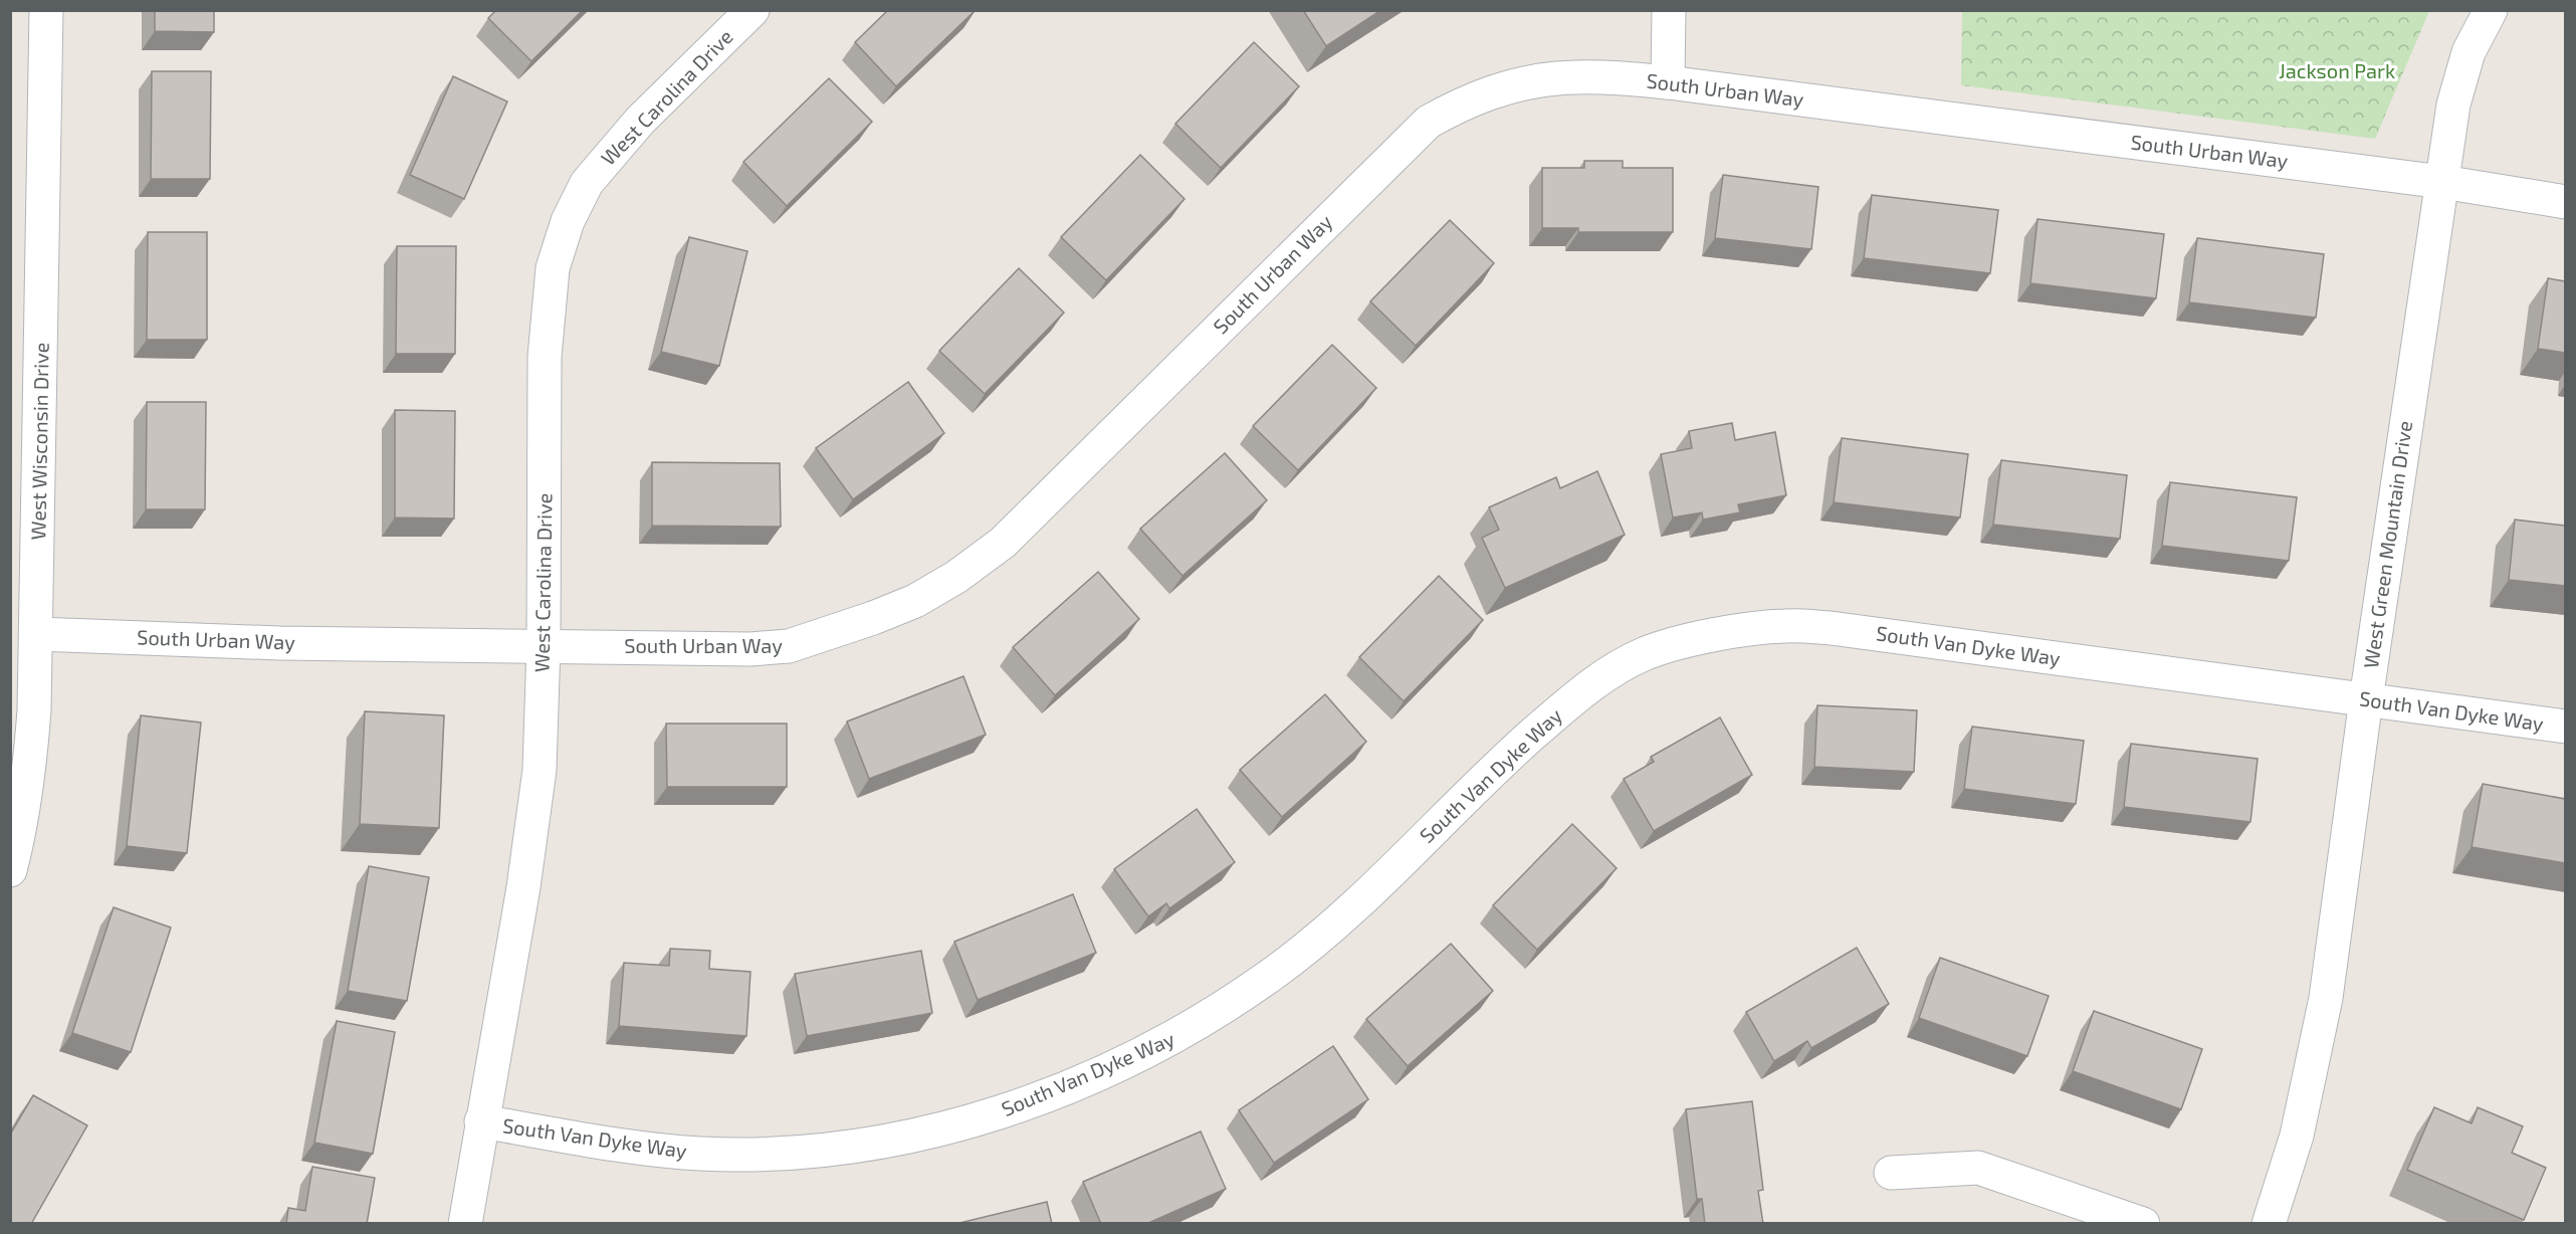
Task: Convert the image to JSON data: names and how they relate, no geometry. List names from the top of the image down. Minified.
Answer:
{"streets":{"street":["South Urban Way","West Carolina Drive","West Wisconsin Drive","West Green Mountain Drive","South Van Dyke Way"]},"crossings":[["South Urban Way","West Carolina Drive"],["South Urban Way","West Wisconsin Drive"],["South Urban Way","West Green Mountain Drive"],["West Carolina Drive","South Van Dyke Way"],["West Green Mountain Drive","South Van Dyke Way"]],"parks":["Jackson Park"]}
